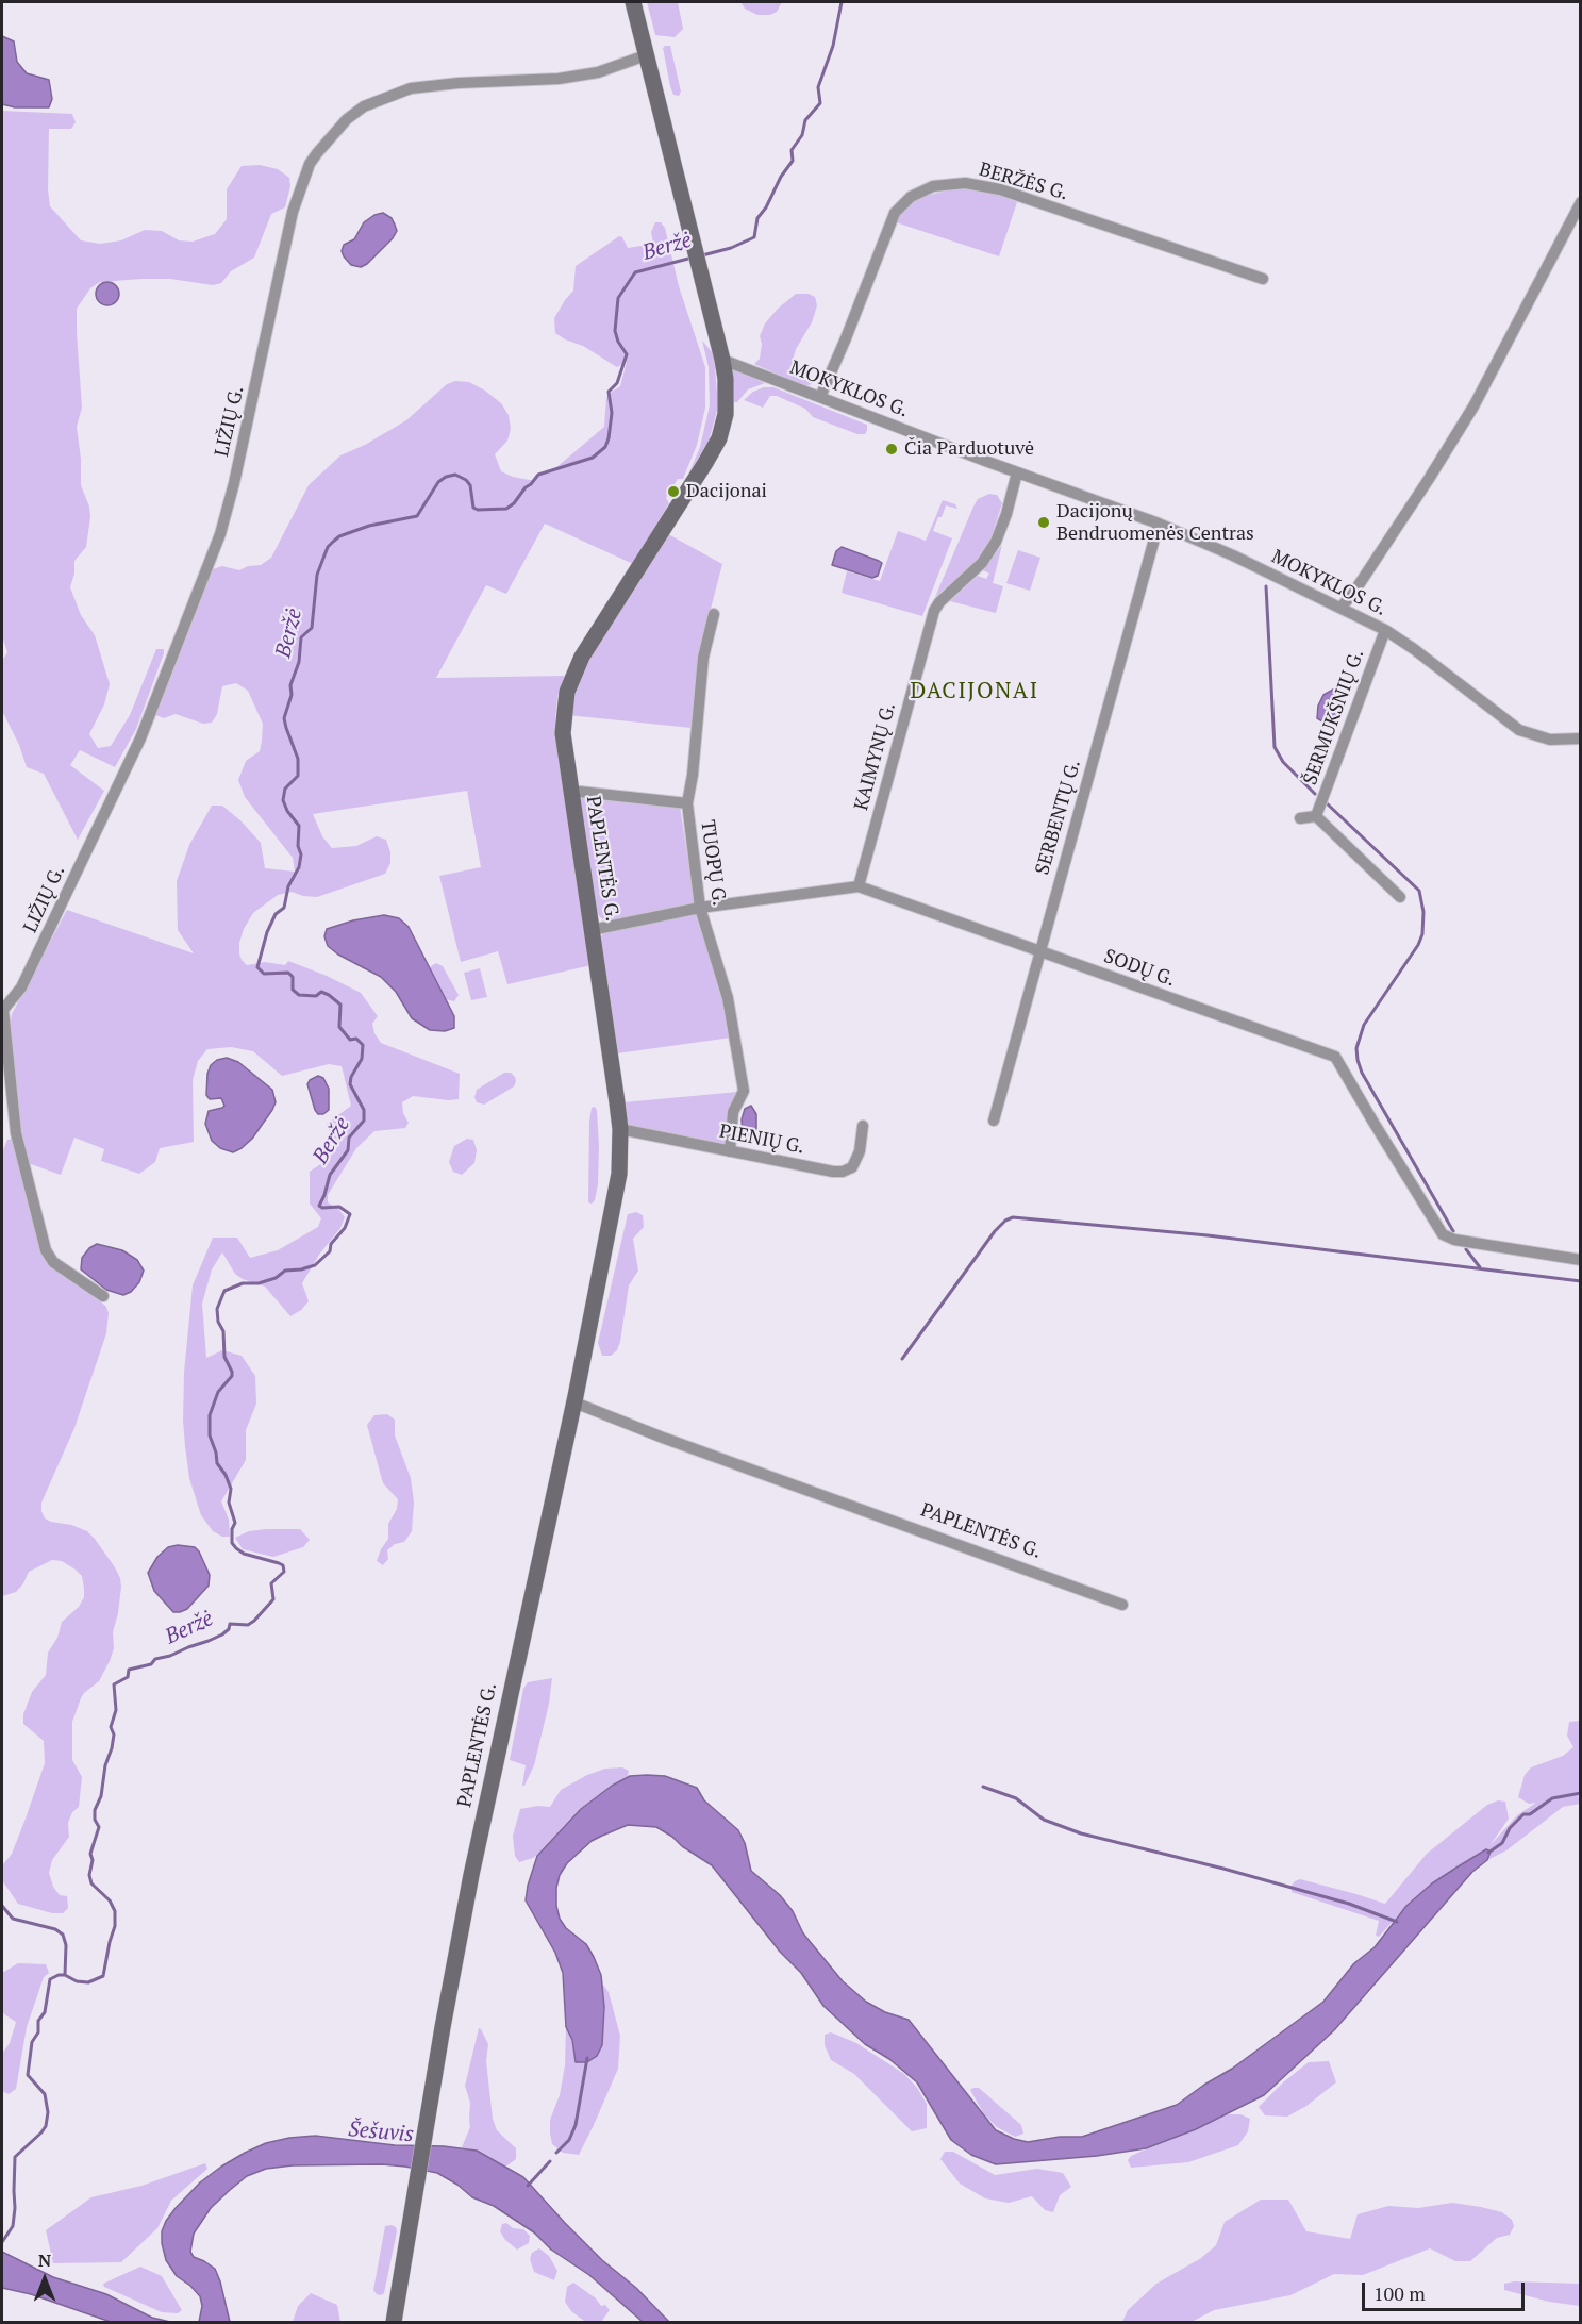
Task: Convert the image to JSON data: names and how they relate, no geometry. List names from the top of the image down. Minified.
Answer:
{"streets":{"main road":["PAPLENTĖS G."],"street":["BERŽĖS G.","MOKYKLOS G.","LIŽIŲ G.","ŠERMUKŠNIŲ G.","KAIMYNŲ G.","SERBENTŲ G.","TUOPŲ G.","SODŲ G.","PIENIŲ G."]},"crossings":[["BERŽĖS G.","MOKYKLOS G."],["MOKYKLOS G.","ŠERMUKŠNIŲ G."],["MOKYKLOS G.","KAIMYNŲ G."],["MOKYKLOS G.","SERBENTŲ G."],["MOKYKLOS G.","PAPLENTĖS G."],["LIŽIŲ G.","PAPLENTĖS G."],["KAIMYNŲ G.","SODŲ G."],["SERBENTŲ G.","SODŲ G."],["PAPLENTĖS G.","SODŲ G."],["PAPLENTĖS G.","PIENIŲ G."],["TUOPŲ G.","SODŲ G."],["TUOPŲ G.","PIENIŲ G."]],"districts":["DACIJONAI"],"water":["Beržė","Šešuvis"],"places":["Čia Parduotuvė","Dacijonai","Dacijonų Bendruomenės Centras"],"scale_bar":"100 m","north":"top"}
